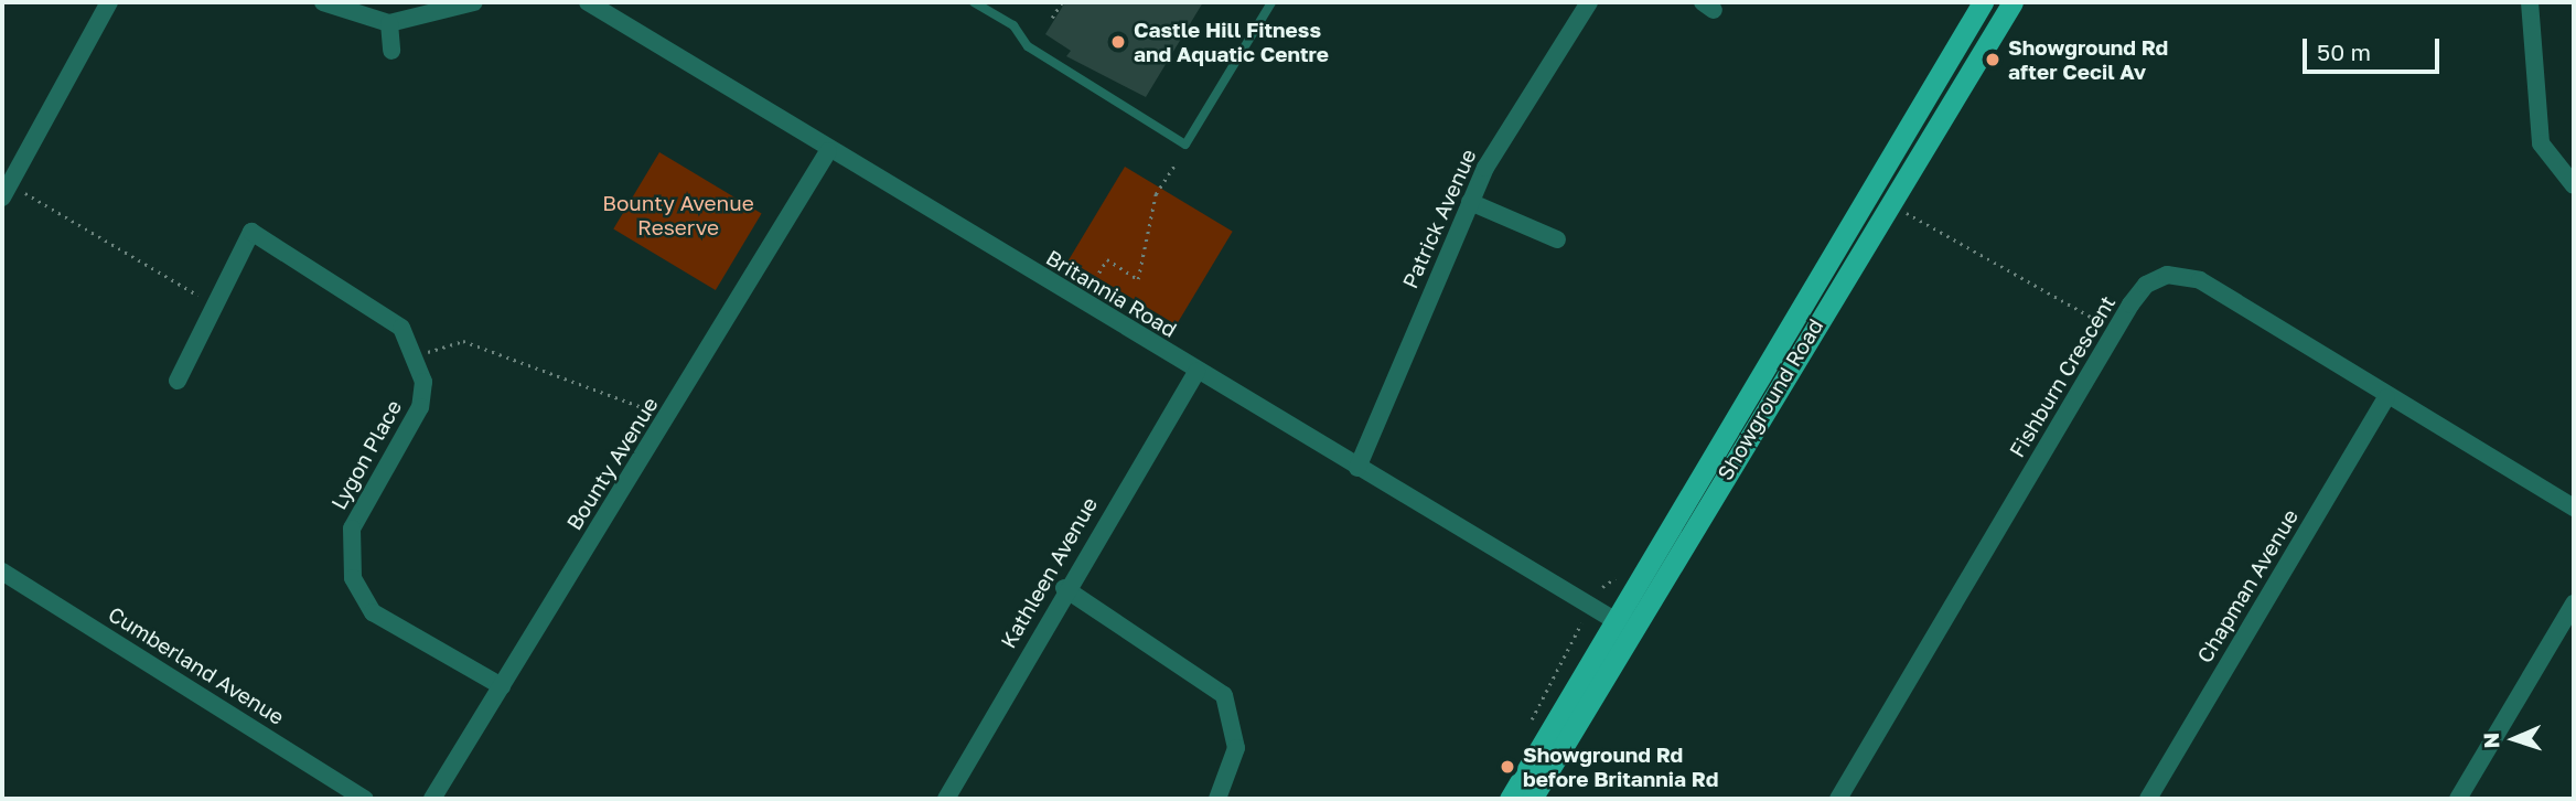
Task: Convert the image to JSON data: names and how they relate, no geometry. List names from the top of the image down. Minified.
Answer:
{"streets":{"main road":["Showground Road"],"street":["Patrick Avenue","Britannia Road","Fishburn Crescent","Lygon Place","Bounty Avenue","Kathleen Avenue","Chapman Avenue","Cumberland Avenue"]},"crossings":[["Patrick Avenue","Britannia Road"],["Britannia Road","Showground Road"],["Britannia Road","Bounty Avenue"],["Britannia Road","Kathleen Avenue"],["Fishburn Crescent","Chapman Avenue"],["Lygon Place","Bounty Avenue"]],"parks":["Bounty Avenue Reserve"],"places":["Castle Hill Fitness and Aquatic Centre","Showground Rd after Cecil Av","Showground Rd before Britannia Rd"],"scale_bar":"50 m","north":"left"}
